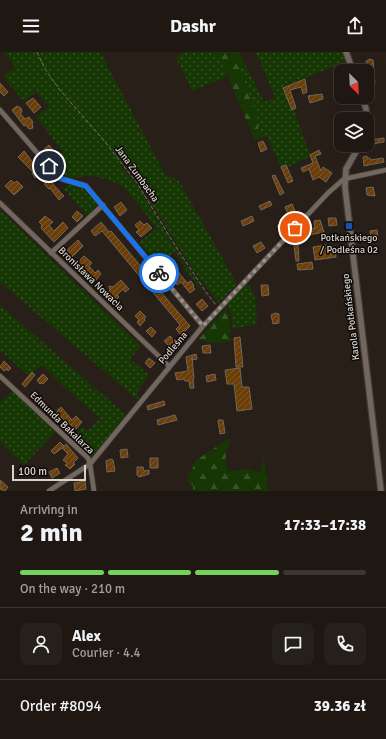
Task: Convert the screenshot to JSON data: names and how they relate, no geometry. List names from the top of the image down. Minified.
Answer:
{"streets":{"street":["Bronisława Nowacia","Karola Potkańskiego","Podleśna","Edmunda Bakalarza"],"path":["Jana Zumbacha"]},"crossings":[["Jana Zumbacha","Podleśna"],["Bronisława Nowacia","Podleśna"],["Karola Potkańskiego","Podleśna"],["Podleśna","Edmunda Bakalarza"]],"places":{"transit":["Potkańskiego / Podleśna 02"]},"scale_bar":"100 m","north":"bottom right","page":{"header":"Dashr","scale":"100 m","heading":["2 min","Arriving in","17:33–17:38"],"panel":["Alex","Courier · 4.4","Order #8094","39.36 zł"],"bar":"On the way · 210 m"}}
